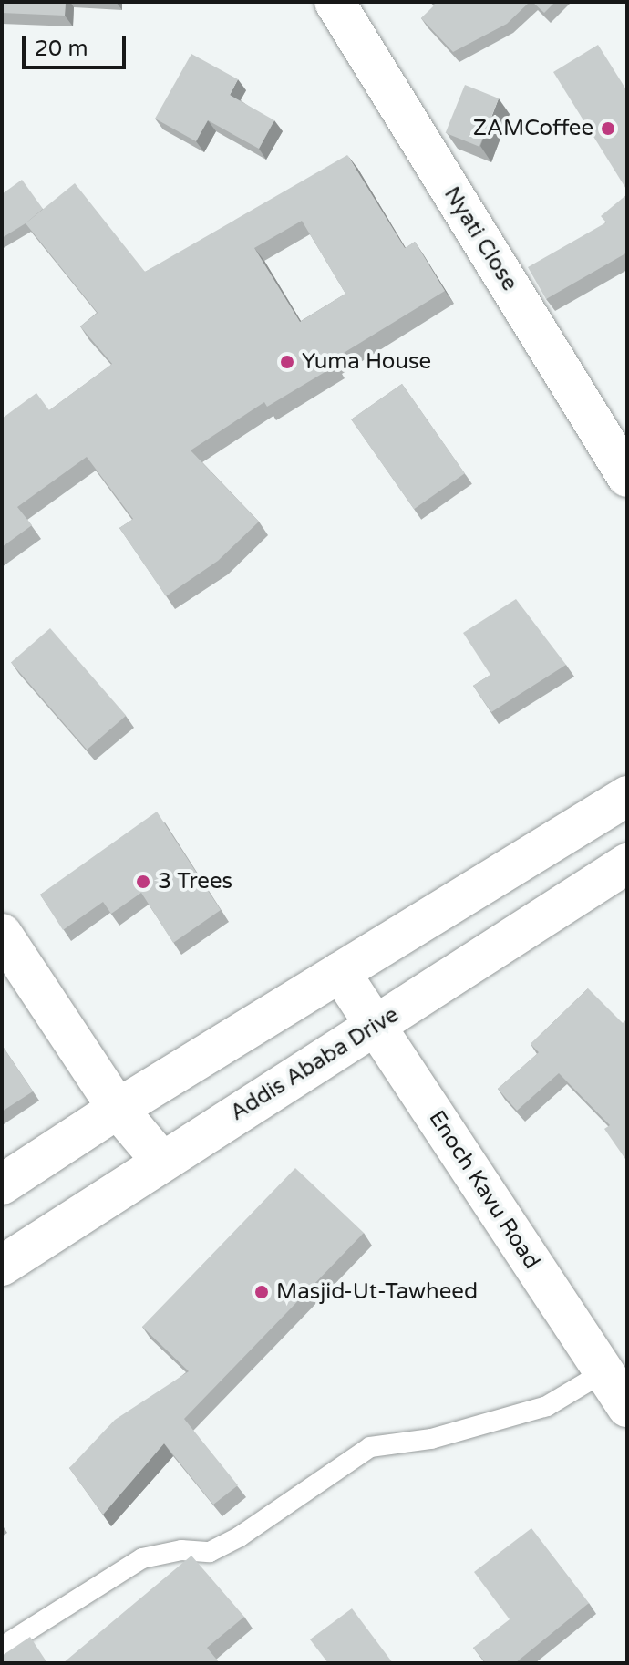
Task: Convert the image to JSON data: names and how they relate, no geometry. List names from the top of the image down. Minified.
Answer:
{"streets":{"main road":["Nyati Close","Addis Ababa Drive","Enoch Kavu Road"]},"crossings":[["Addis Ababa Drive","Enoch Kavu Road"]],"places":["ZAMCoffee","Yuma House","3 Trees","Masjid-Ut-Tawheed"],"scale_bar":"20 m"}
